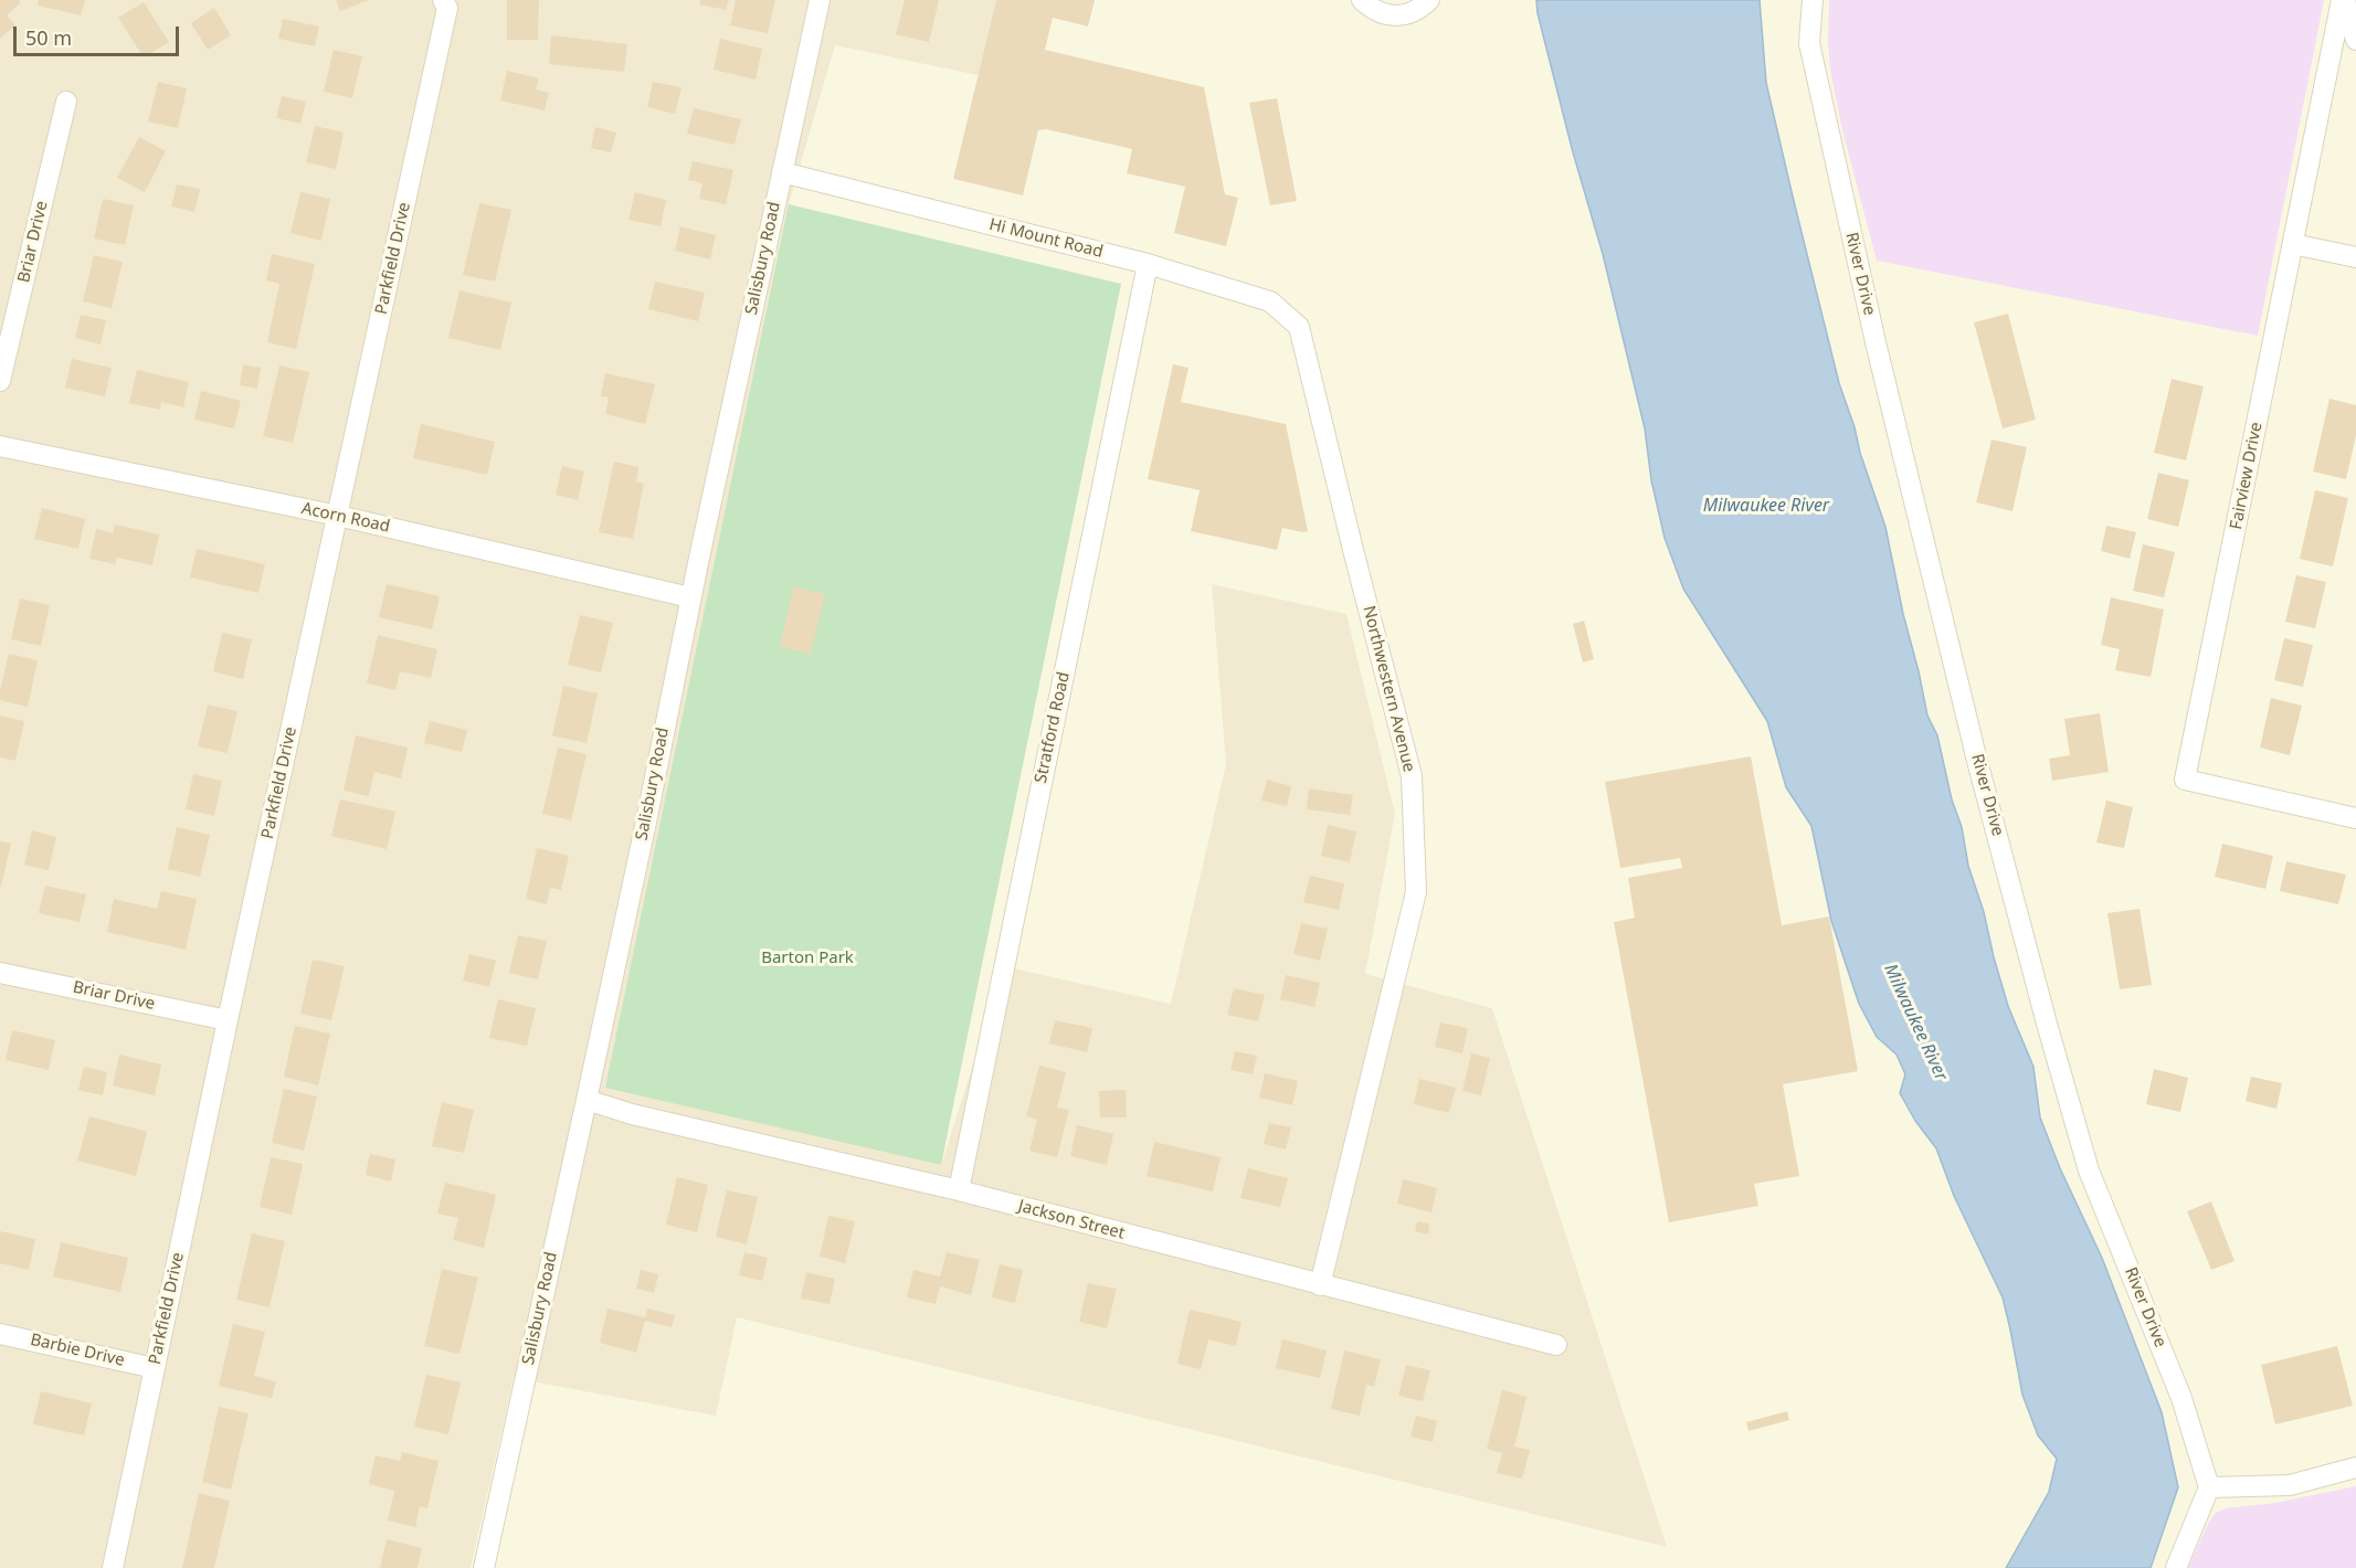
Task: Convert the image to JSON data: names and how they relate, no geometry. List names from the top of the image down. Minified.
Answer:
{"streets":{"street":["Hi Mount Road","Briar Drive","Parkfield Drive","Salisbury Road","River Drive","Fairview Drive","Acorn Road","Northwestern Avenue","Stratford Road","Jackson Street","Barbie Drive"]},"crossings":[["Hi Mount Road","Salisbury Road"],["Hi Mount Road","Northwestern Avenue"],["Hi Mount Road","Stratford Road"],["Briar Drive","Parkfield Drive"],["Parkfield Drive","Acorn Road"],["Parkfield Drive","Barbie Drive"],["Salisbury Road","Acorn Road"],["Salisbury Road","Jackson Street"],["Northwestern Avenue","Jackson Street"],["Stratford Road","Jackson Street"]],"water":["Milwaukee River"],"parks":["Barton Park"],"scale_bar":"50 m"}
